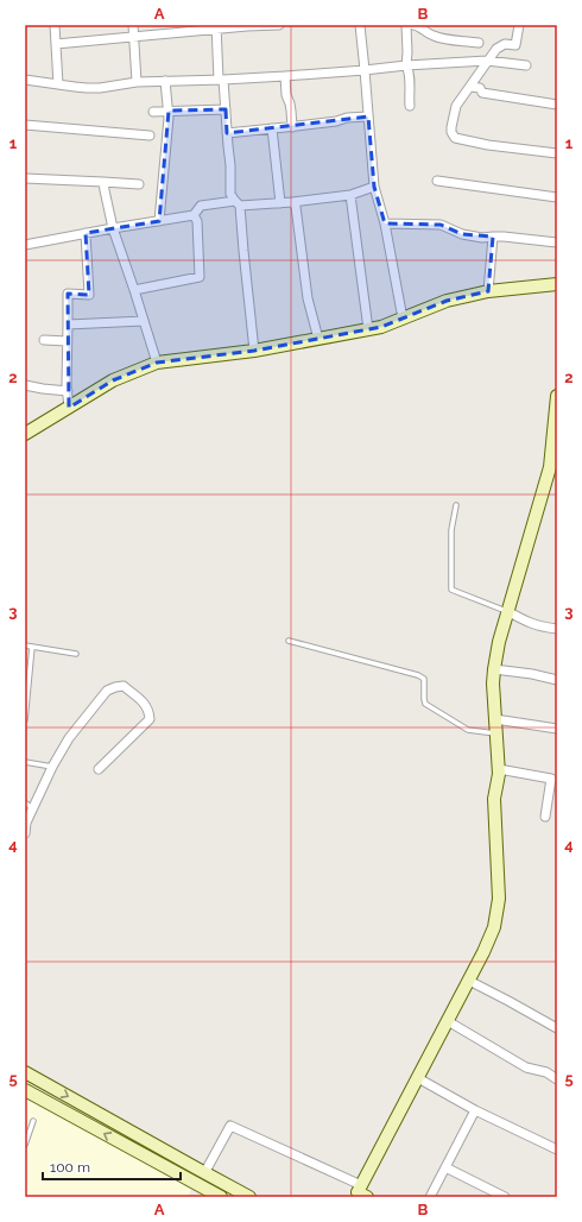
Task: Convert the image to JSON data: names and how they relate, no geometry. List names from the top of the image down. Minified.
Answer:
{"scale_bar":"100 m","grid":{"columns":["A","B"],"rows":["1","2","3","4","5"]}}
